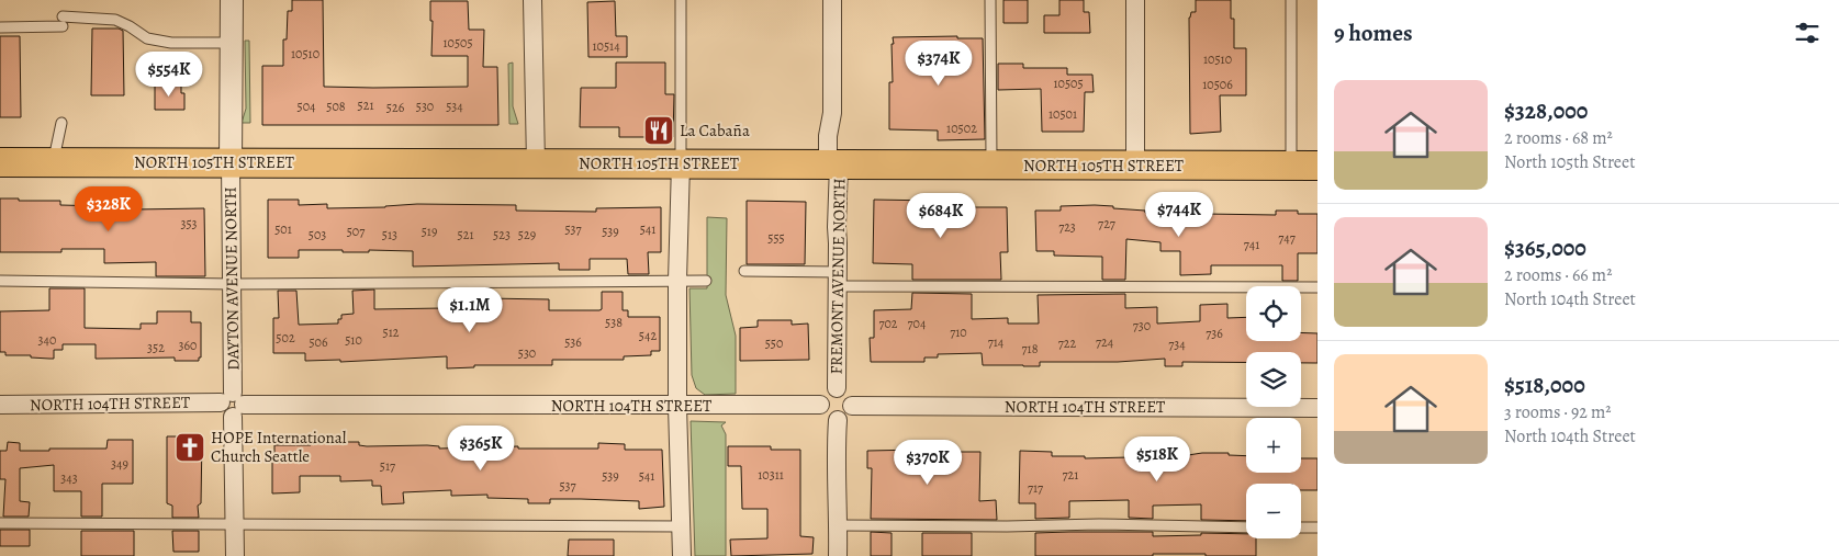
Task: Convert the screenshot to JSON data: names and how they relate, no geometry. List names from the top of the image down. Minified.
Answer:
{"streets":{"main road":["NORTH 105TH STREET"],"street":["FREMONT AVENUE NORTH","DAYTON AVENUE NORTH","NORTH 104TH STREET"]},"crossings":[["NORTH 105TH STREET","FREMONT AVENUE NORTH"],["NORTH 105TH STREET","DAYTON AVENUE NORTH"],["FREMONT AVENUE NORTH","NORTH 104TH STREET"],["DAYTON AVENUE NORTH","NORTH 104TH STREET"]],"places":{"restaurant":["La Cabaña"],"church":["HOPE International Church Seattle"]},"house_numbers":["10505","10514","10510","10510","10505","10506","521","504","508","530","534","526","10501","10502","353","727","723","501","537","541","507","519","539","503","513","521","523","529","555","747","741","538","702","704","730","512","710","736","542","502","340","510","506","536","714","724","550","722","734","360","352","718","530","349","517","10311","721","539","541","343","537","717"],"page":{"heading":"9 homes","price":["$374K","$554K","$328K","$744K","$684K","$1.1M","$365K","$518K","$370K"],"list":[{"name":"$328,000","note":"2 rooms · 68 m² · North 105th Street"},{"name":"$365,000","note":"2 rooms · 66 m² · North 104th Street"},{"name":"$518,000","note":"3 rooms · 92 m² · North 104th Street"}],"map_buttons":["+","−"]}}
